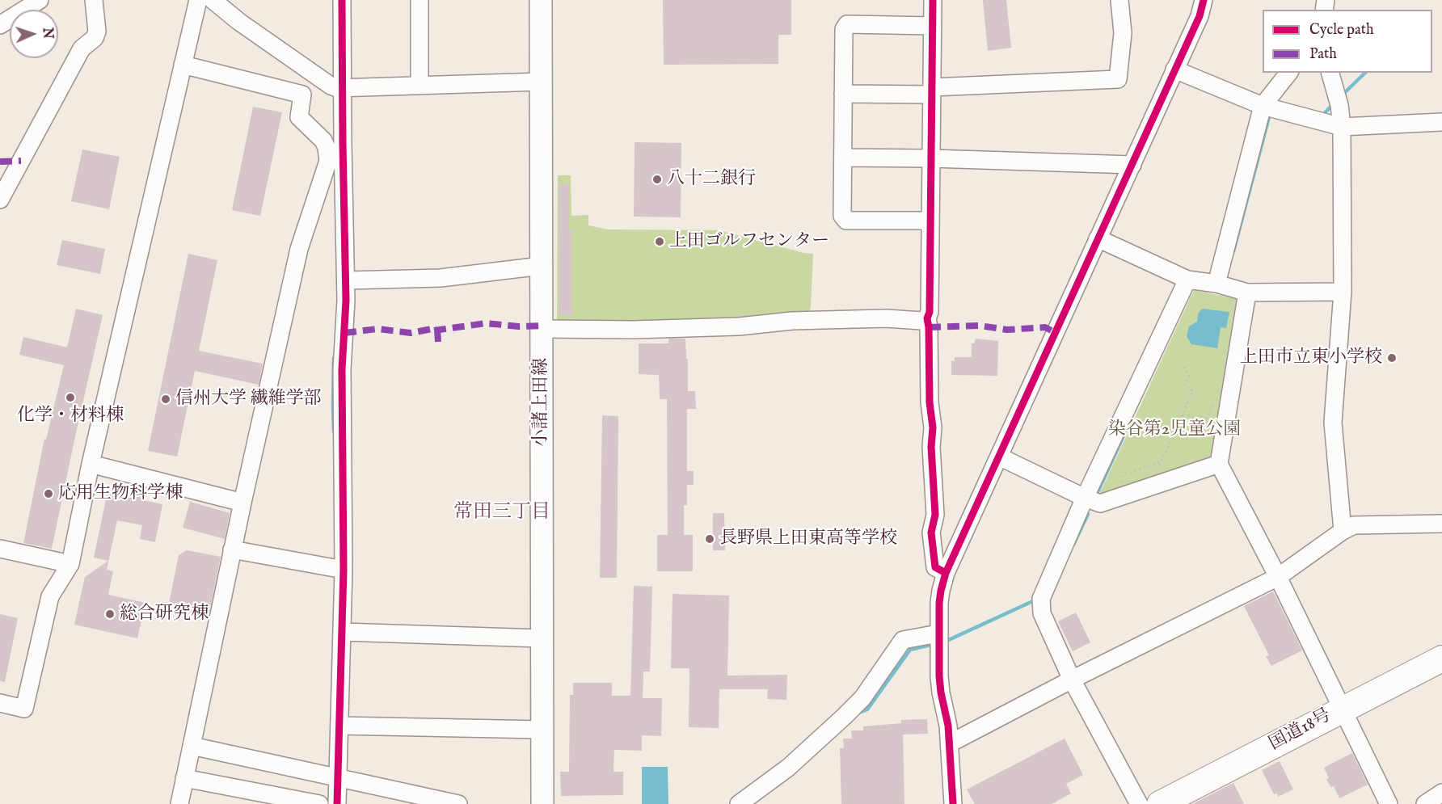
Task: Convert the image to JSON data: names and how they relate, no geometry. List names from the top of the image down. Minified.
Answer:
{"streets":{"highway":["国道18号"],"main road":["小諸上田線"]},"districts":["常田三丁目"],"parks":["染谷第2児童公園"],"places":["八十二銀行","上田ゴルフセンター","上田市立東小学校","化学・材料棟","信州大学 繊維学部","応用生物科学棟","長野県上田東高等学校","総合研究棟"],"legend":["Cycle path","Path"],"north":"right"}
